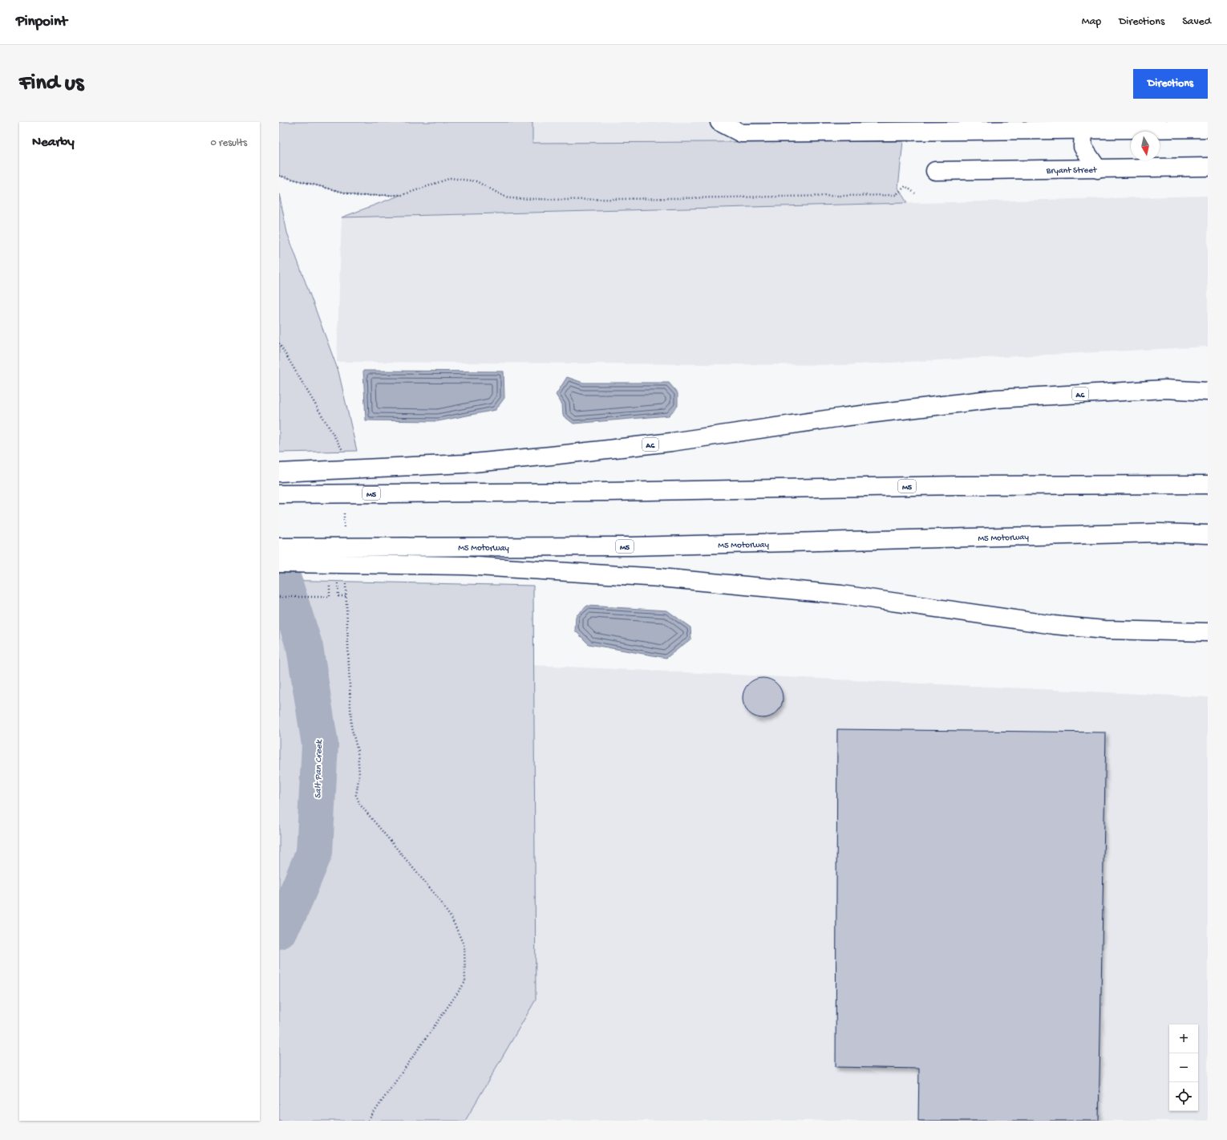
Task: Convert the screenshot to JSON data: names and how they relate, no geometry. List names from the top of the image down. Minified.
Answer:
{"streets":{"main road":["Bryant Street","A6","M5","M5 Motorway"]},"water":["Salt Pan Creek"],"north":"bottom","page":{"header":"Pinpoint","nav":["Map","Directions","Saved"],"buttons":"Directions","title":"Find us","heading":["Nearby","0 results"],"map_buttons":["+","−"]}}
